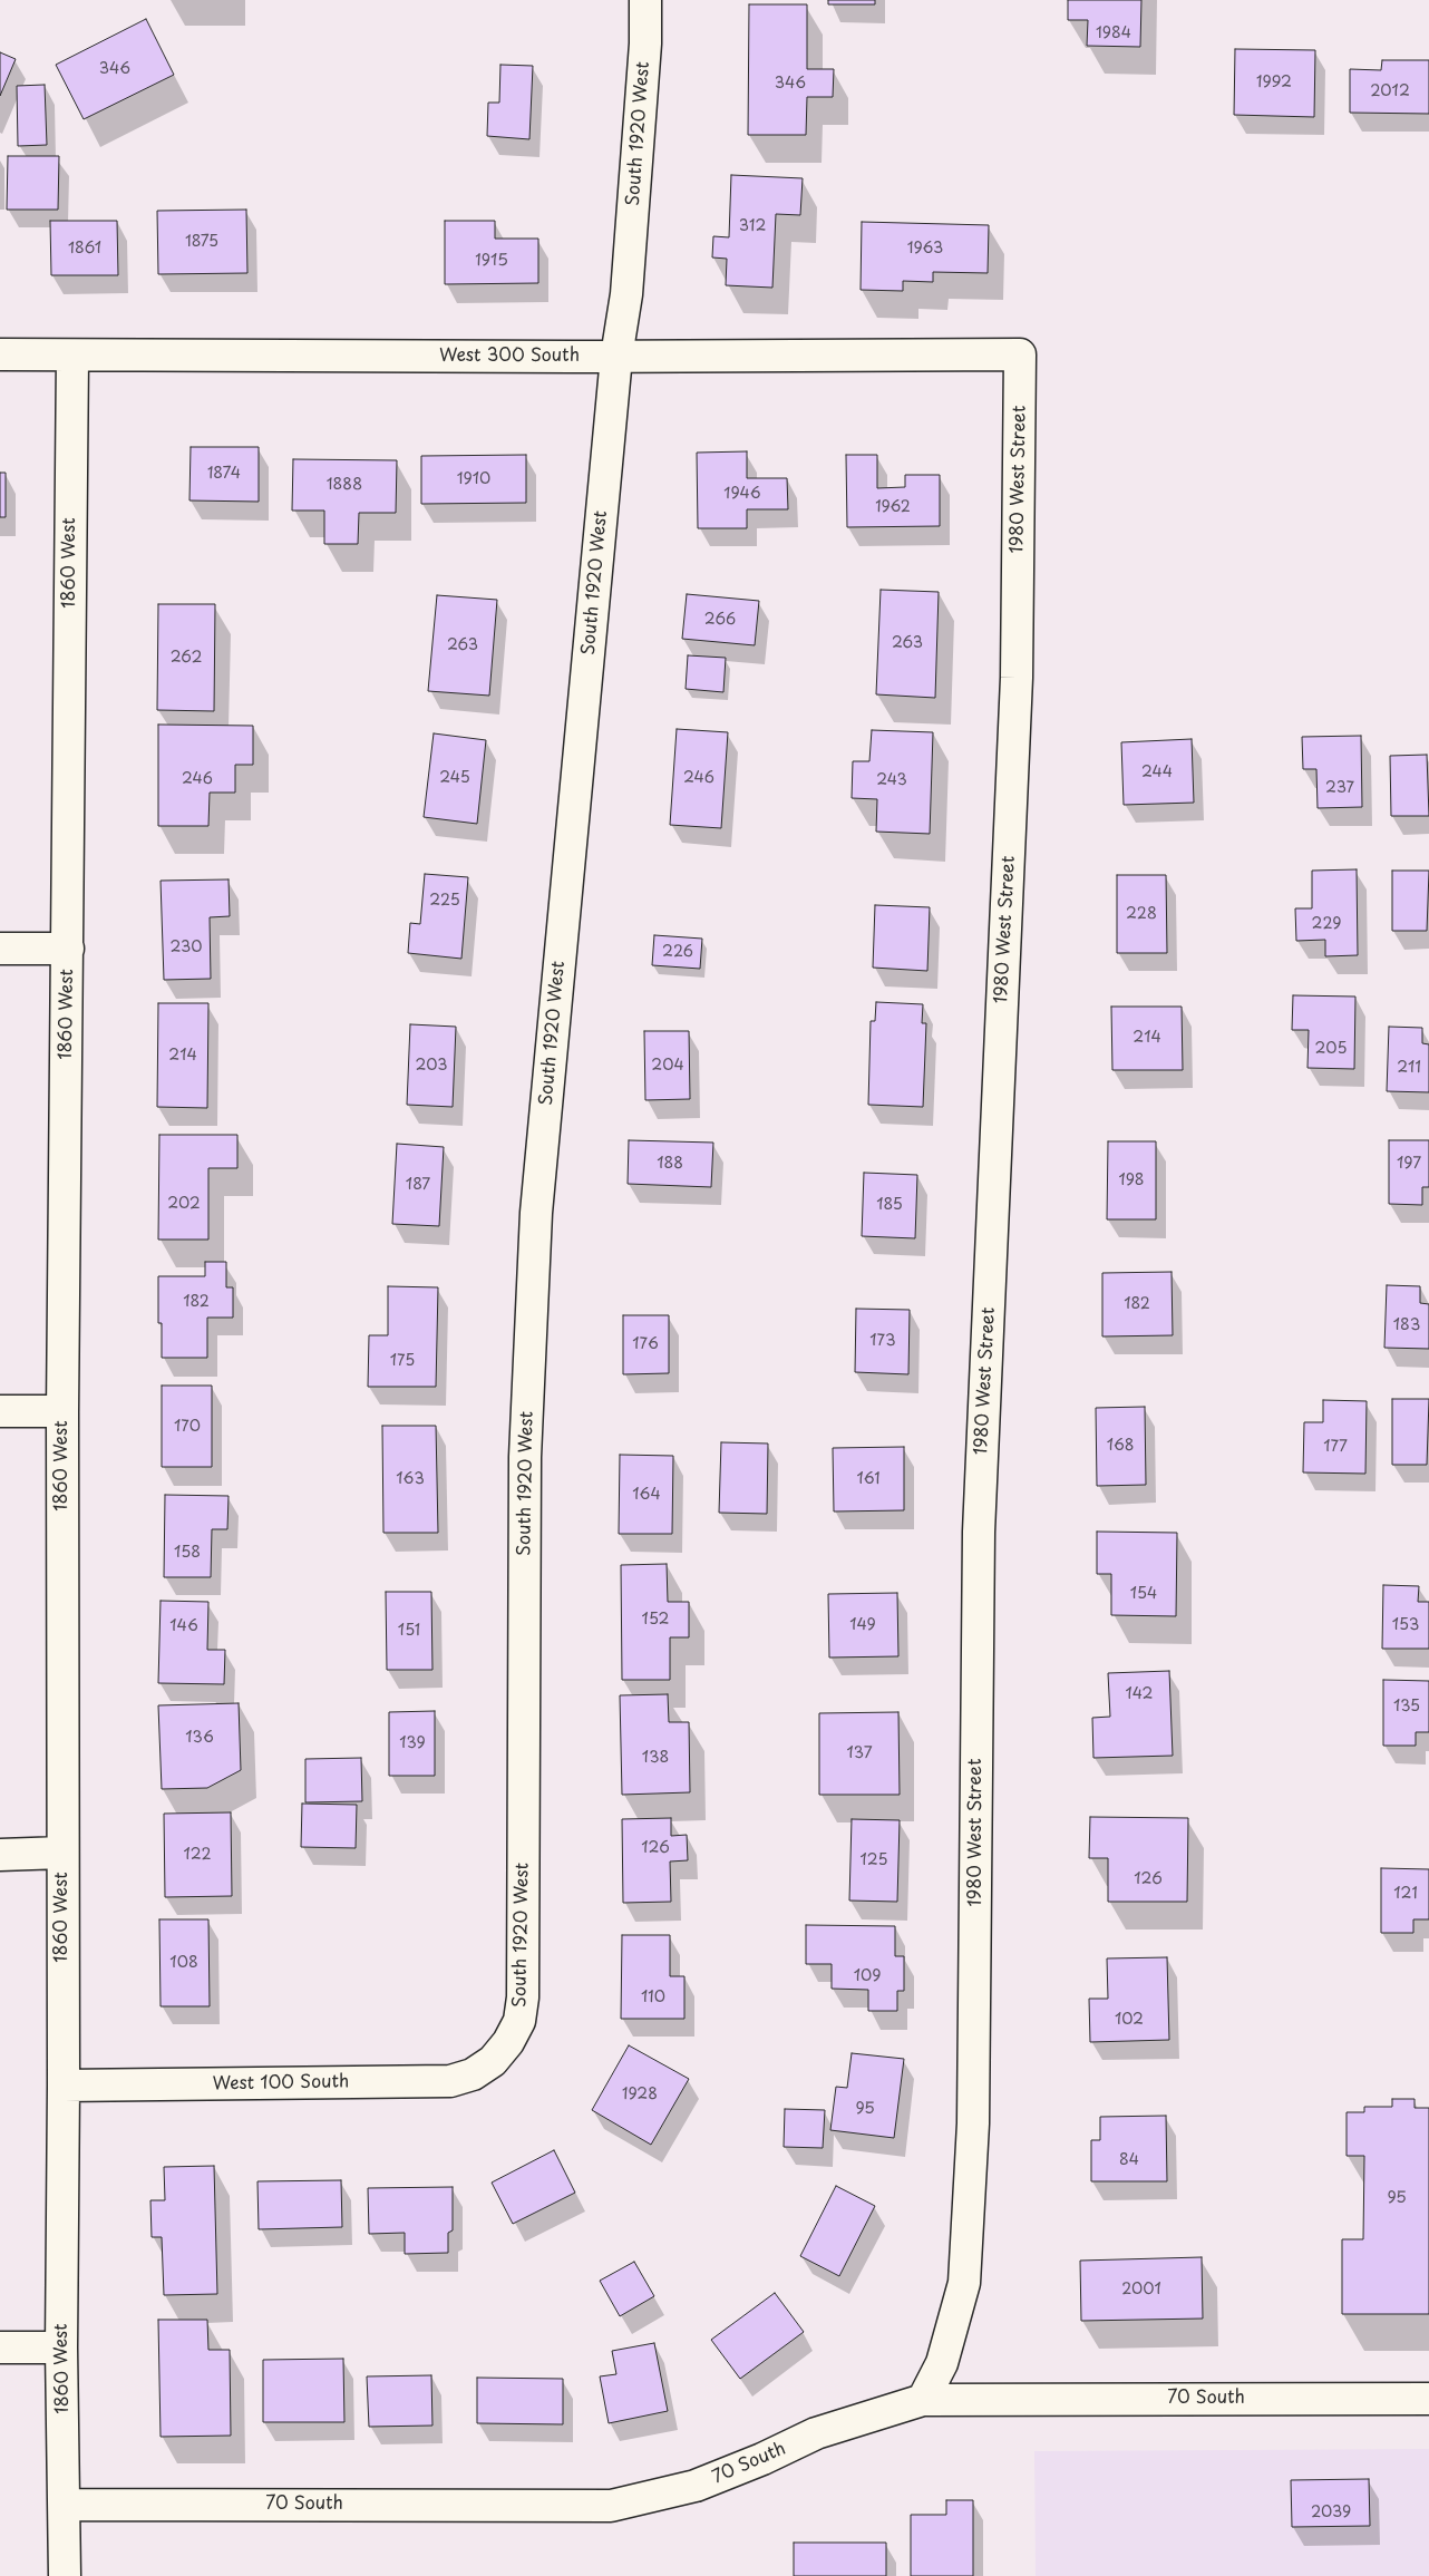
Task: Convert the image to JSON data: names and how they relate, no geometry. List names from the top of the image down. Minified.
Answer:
{"streets":{"street":["South 1920 West","West 300 South","1980 West Street","1860 West","West 100 South","70 South"]},"crossings":[["South 1920 West","West 300 South"],["South 1920 West","West 100 South"],["West 300 South","1980 West Street"],["West 300 South","1860 West"],["1980 West Street","70 South"],["1860 West","West 100 South"],["1860 West","70 South"]],"house_numbers":["1984","346","1992","346","2012","312","1875","1861","1963","1915","1874","1910","1888","1946","1962","266","263","263","262","244","245","246","246","243","237","225","228","229","230","226","214","205","214","203","204","211","188","197","198","187","202","185","182","182","183","173","176","175","170","168","177","163","161","164","158","154","152","149","153","146","151","142","135","136","139","137","138","126","122","125","126","121","108","109","110","102","1928","95","84","95","2001","2039"]}
